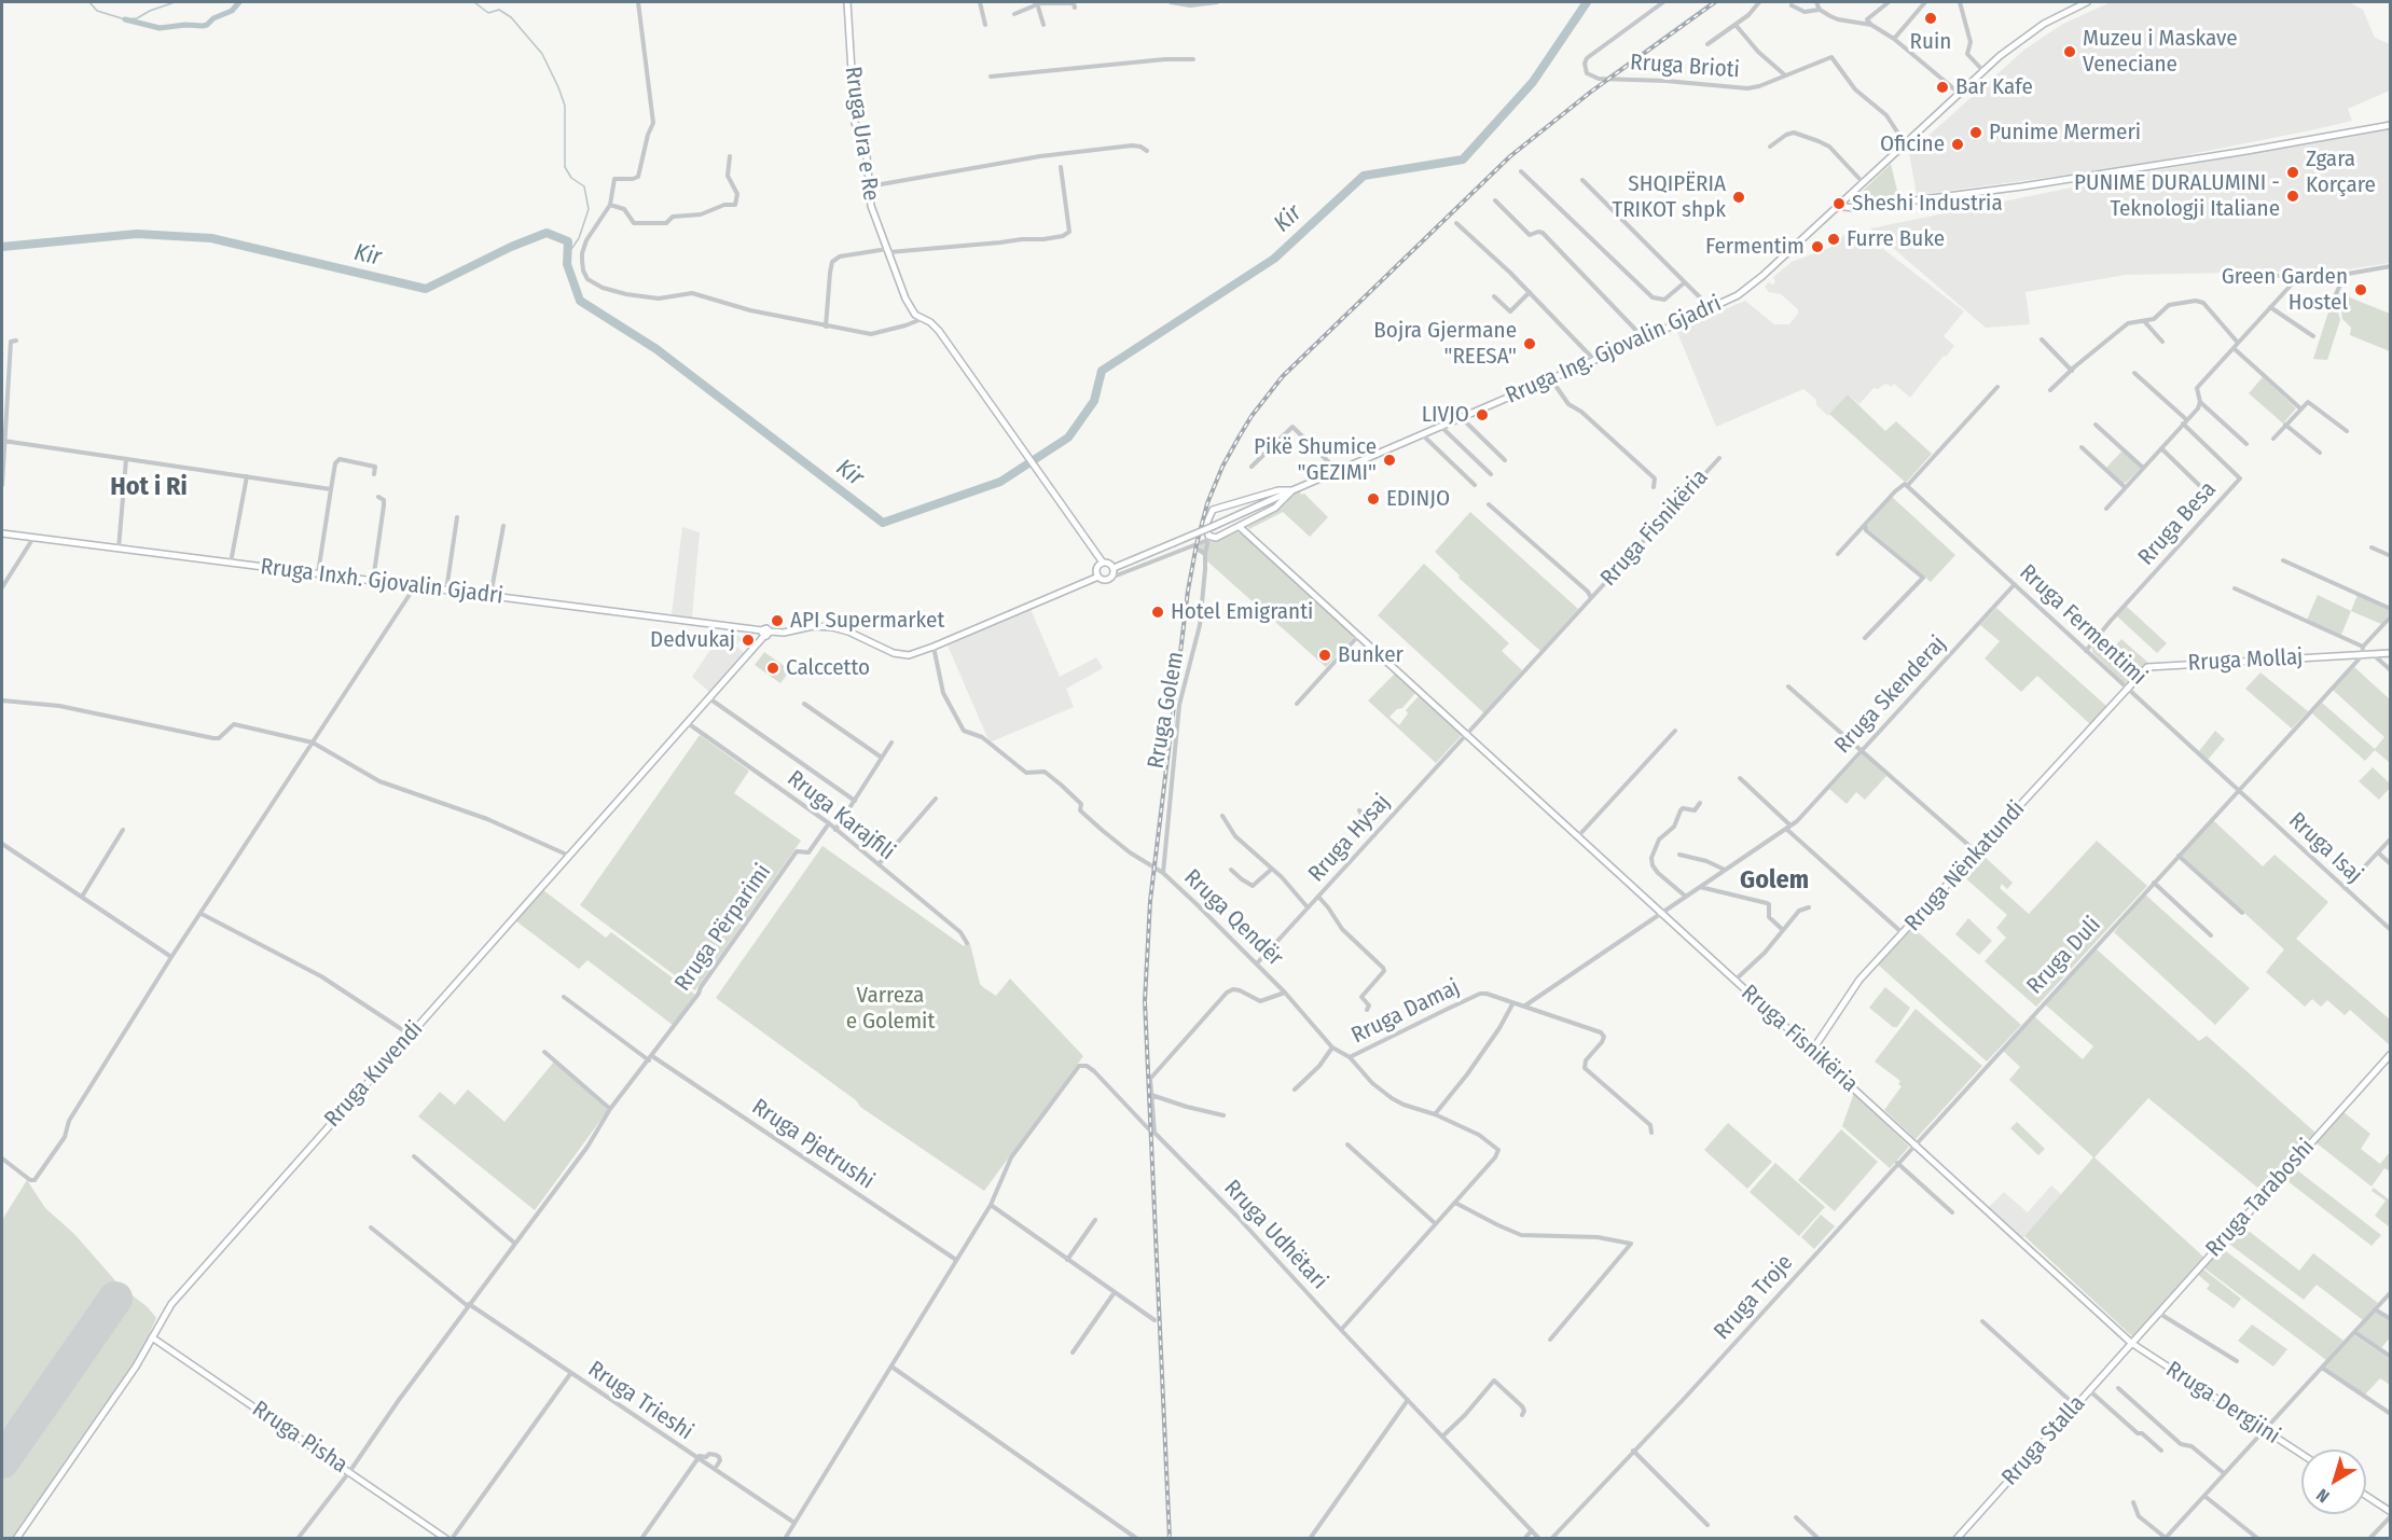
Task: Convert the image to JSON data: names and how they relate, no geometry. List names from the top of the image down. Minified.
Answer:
{"streets":{"street":["Rruga Brioti","Rruga Ura e Re","Rruga Ing. Gjovalin Gjadri","Rruga Besa","Rruga Fisnikëria","Rruga Inxh. Gjovalin Gjadri","Rruga Fermentimi","Rruga Mollaj","Rruga Skenderaj","Rruga Golem","Rruga Karajfili","Rruga Hysaj","Rruga Isaj","Rruga Nënkatundi","Rruga Qendër","Rruga Përparimi","Rruga Duli","Rruga Damaj","Rruga Kuvendi","Rruga Pjetrushi","Rruga Taraboshi","Rruga Udhëtari","Rruga Troje","Rruga Trieshi","Rruga Dergjini","Rruga Pisha","Rruga Stalla"]},"crossings":[["Rruga Brioti","Rruga Ing. Gjovalin Gjadri"],["Rruga Ura e Re","Rruga Ing. Gjovalin Gjadri"],["Rruga Besa","Rruga Fermentimi"],["Rruga Fisnikëria","Rruga Skenderaj"],["Rruga Fisnikëria","Rruga Hysaj"],["Rruga Fisnikëria","Rruga Nënkatundi"],["Rruga Fisnikëria","Rruga Duli"],["Rruga Fisnikëria","Rruga Taraboshi"],["Rruga Fisnikëria","Rruga Troje"],["Rruga Fisnikëria","Rruga Dergjini"],["Rruga Fisnikëria","Rruga Stalla"],["Rruga Inxh. Gjovalin Gjadri","Rruga Qendër"],["Rruga Inxh. Gjovalin Gjadri","Rruga Kuvendi"],["Rruga Fermentimi","Rruga Mollaj"],["Rruga Fermentimi","Rruga Skenderaj"],["Rruga Fermentimi","Rruga Isaj"],["Rruga Fermentimi","Rruga Nënkatundi"],["Rruga Fermentimi","Rruga Duli"],["Rruga Mollaj","Rruga Nënkatundi"],["Rruga Mollaj","Rruga Duli"],["Rruga Skenderaj","Rruga Damaj"],["Rruga Golem","Rruga Qendër"],["Rruga Karajfili","Rruga Përparimi"],["Rruga Karajfili","Rruga Kuvendi"],["Rruga Hysaj","Rruga Qendër"],["Rruga Isaj","Rruga Duli"],["Rruga Qendër","Rruga Damaj"],["Rruga Qendër","Rruga Udhëtari"],["Rruga Përparimi","Rruga Pjetrushi"],["Rruga Përparimi","Rruga Trieshi"],["Rruga Përparimi","Rruga Pisha"],["Rruga Duli","Rruga Troje"],["Rruga Kuvendi","Rruga Pisha"],["Rruga Taraboshi","Rruga Dergjini"],["Rruga Taraboshi","Rruga Stalla"],["Rruga Dergjini","Rruga Stalla"]],"districts":["Hot i Ri","Golem"],"water":["Kir"],"parks":["Varreza e Golemit"],"places":["Ruin","Muzeu i Maskave Veneciane","Bar Kafe","Punime Mermeri","Oficine","Zgara Korçare","PUNIME DURALUMINI - Teknologji Italiane","SHQIPËRIA TRIKOT shpk","Sheshi Industria","Furre Buke","Fermentim","Green Garden Hostel","Bojra Gjermane \"REESA\"","LIVJO","Pikë Shumice \"GEZIMI\"","EDINJO","Hotel Emigranti","API Supermarket","Dedvukaj","Bunker","Calccetto"],"north":"bottom left"}
